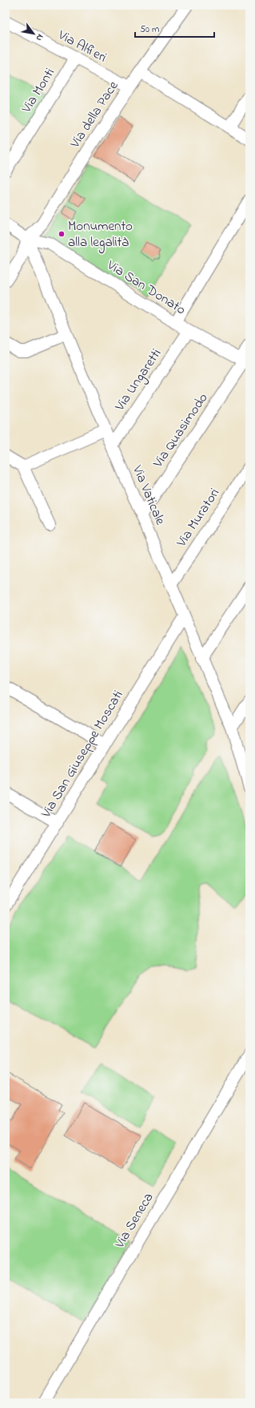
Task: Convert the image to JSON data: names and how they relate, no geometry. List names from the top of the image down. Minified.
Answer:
{"streets":{"street":["Via Alfieri","Via Monti","Via della Pace","Via San Donato","Via Ungaretti","Via Quasimodo","Via Vaticale","Via Muratori","Via San Giuseppe Moscati","Via Seneca"]},"crossings":[["Via Alfieri","Via Monti"],["Via Alfieri","Via della Pace"],["Via della Pace","Via San Donato"],["Via della Pace","Via Vaticale"],["Via San Donato","Via Ungaretti"],["Via San Donato","Via Quasimodo"],["Via San Donato","Via Vaticale"],["Via Ungaretti","Via Vaticale"],["Via Quasimodo","Via Vaticale"],["Via Vaticale","Via Muratori"],["Via Vaticale","Via San Giuseppe Moscati"]],"places":["Monumento alla legalità"],"scale_bar":"50 m","north":"bottom right"}
